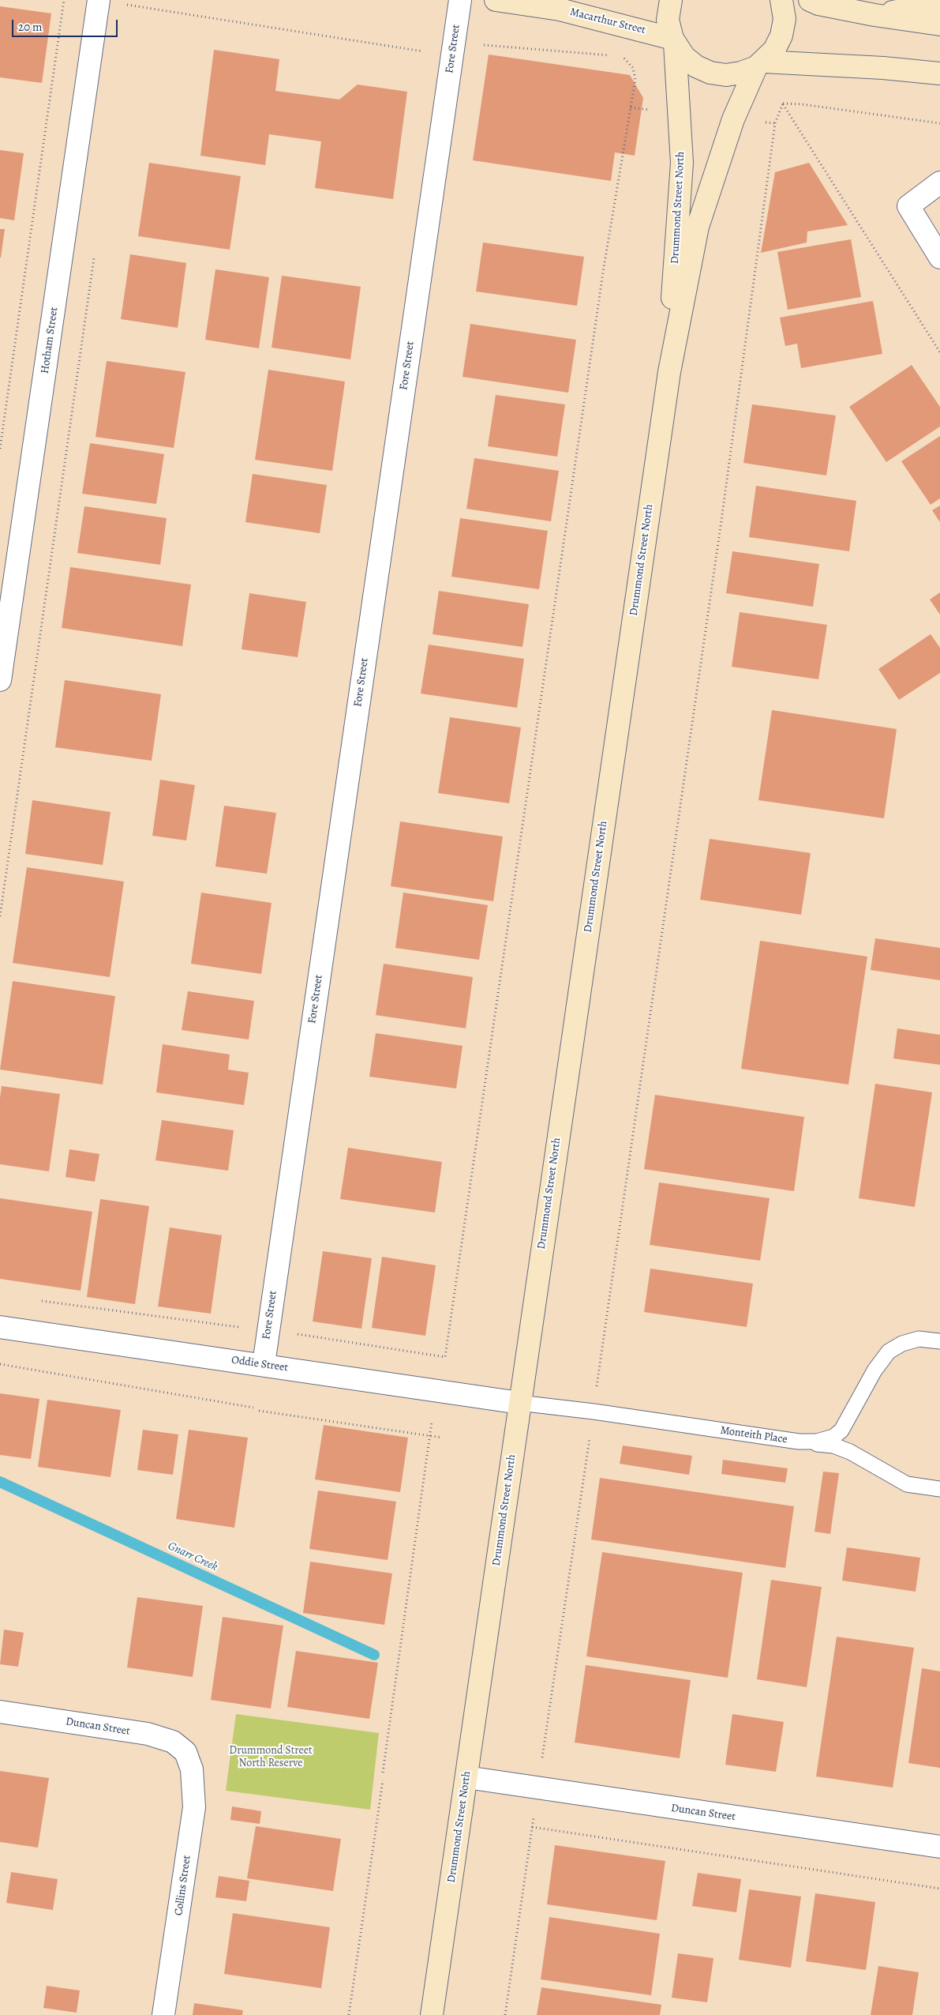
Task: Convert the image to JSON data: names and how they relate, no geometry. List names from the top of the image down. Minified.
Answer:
{"streets":{"main road":["Macarthur Street","Drummond Street North"],"street":["Fore Street","Hotham Street","Oddie Street","Duncan Street","Collins Street"],"lane":["Monteith Place"]},"crossings":[["Macarthur Street","Drummond Street North"],["Fore Street","Oddie Street"],["Drummond Street North","Oddie Street"],["Drummond Street North","Monteith Place"],["Drummond Street North","Duncan Street"],["Oddie Street","Monteith Place"],["Duncan Street","Collins Street"]],"water":["Gnarr Creek"],"parks":["Drummond Street North Reserve"],"scale_bar":"20 m"}
